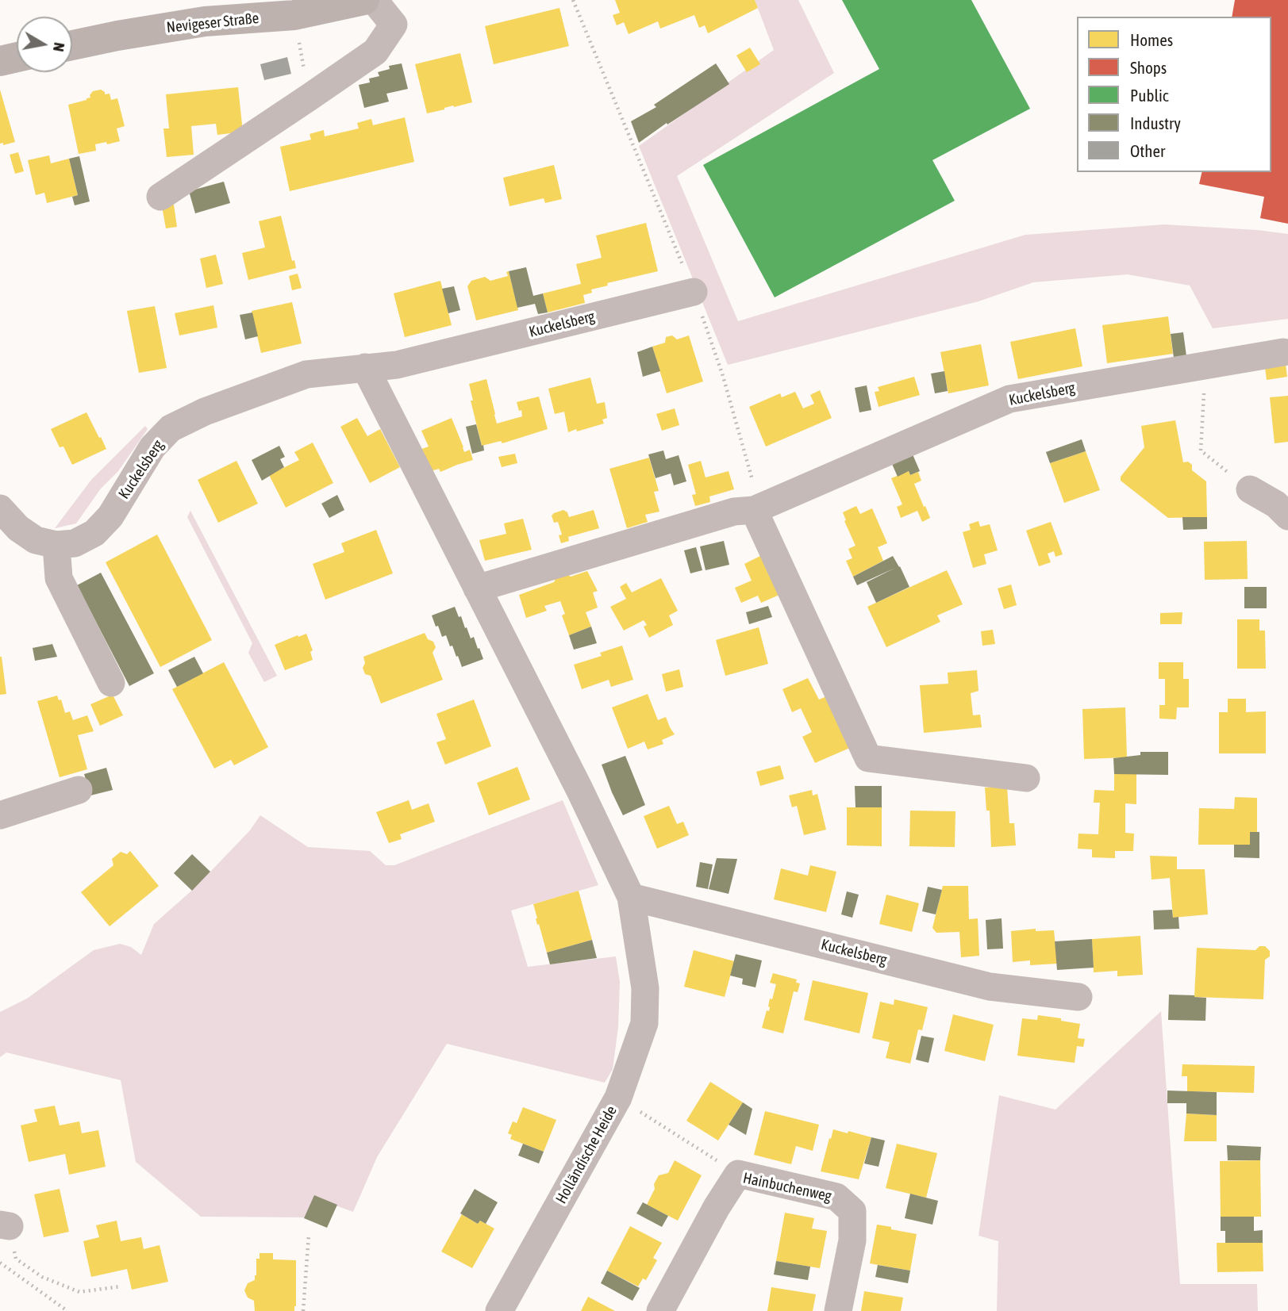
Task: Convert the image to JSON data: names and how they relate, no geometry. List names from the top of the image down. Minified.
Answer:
{"streets":{"main road":["Nevigeser Straße"],"street":["Kuckelsberg","Holländische Heide","Hainbuchenweg"]},"crossings":[["Kuckelsberg","Holländische Heide"]],"legend":["Homes","Shops","Public","Industry","Other"],"north":"right"}
